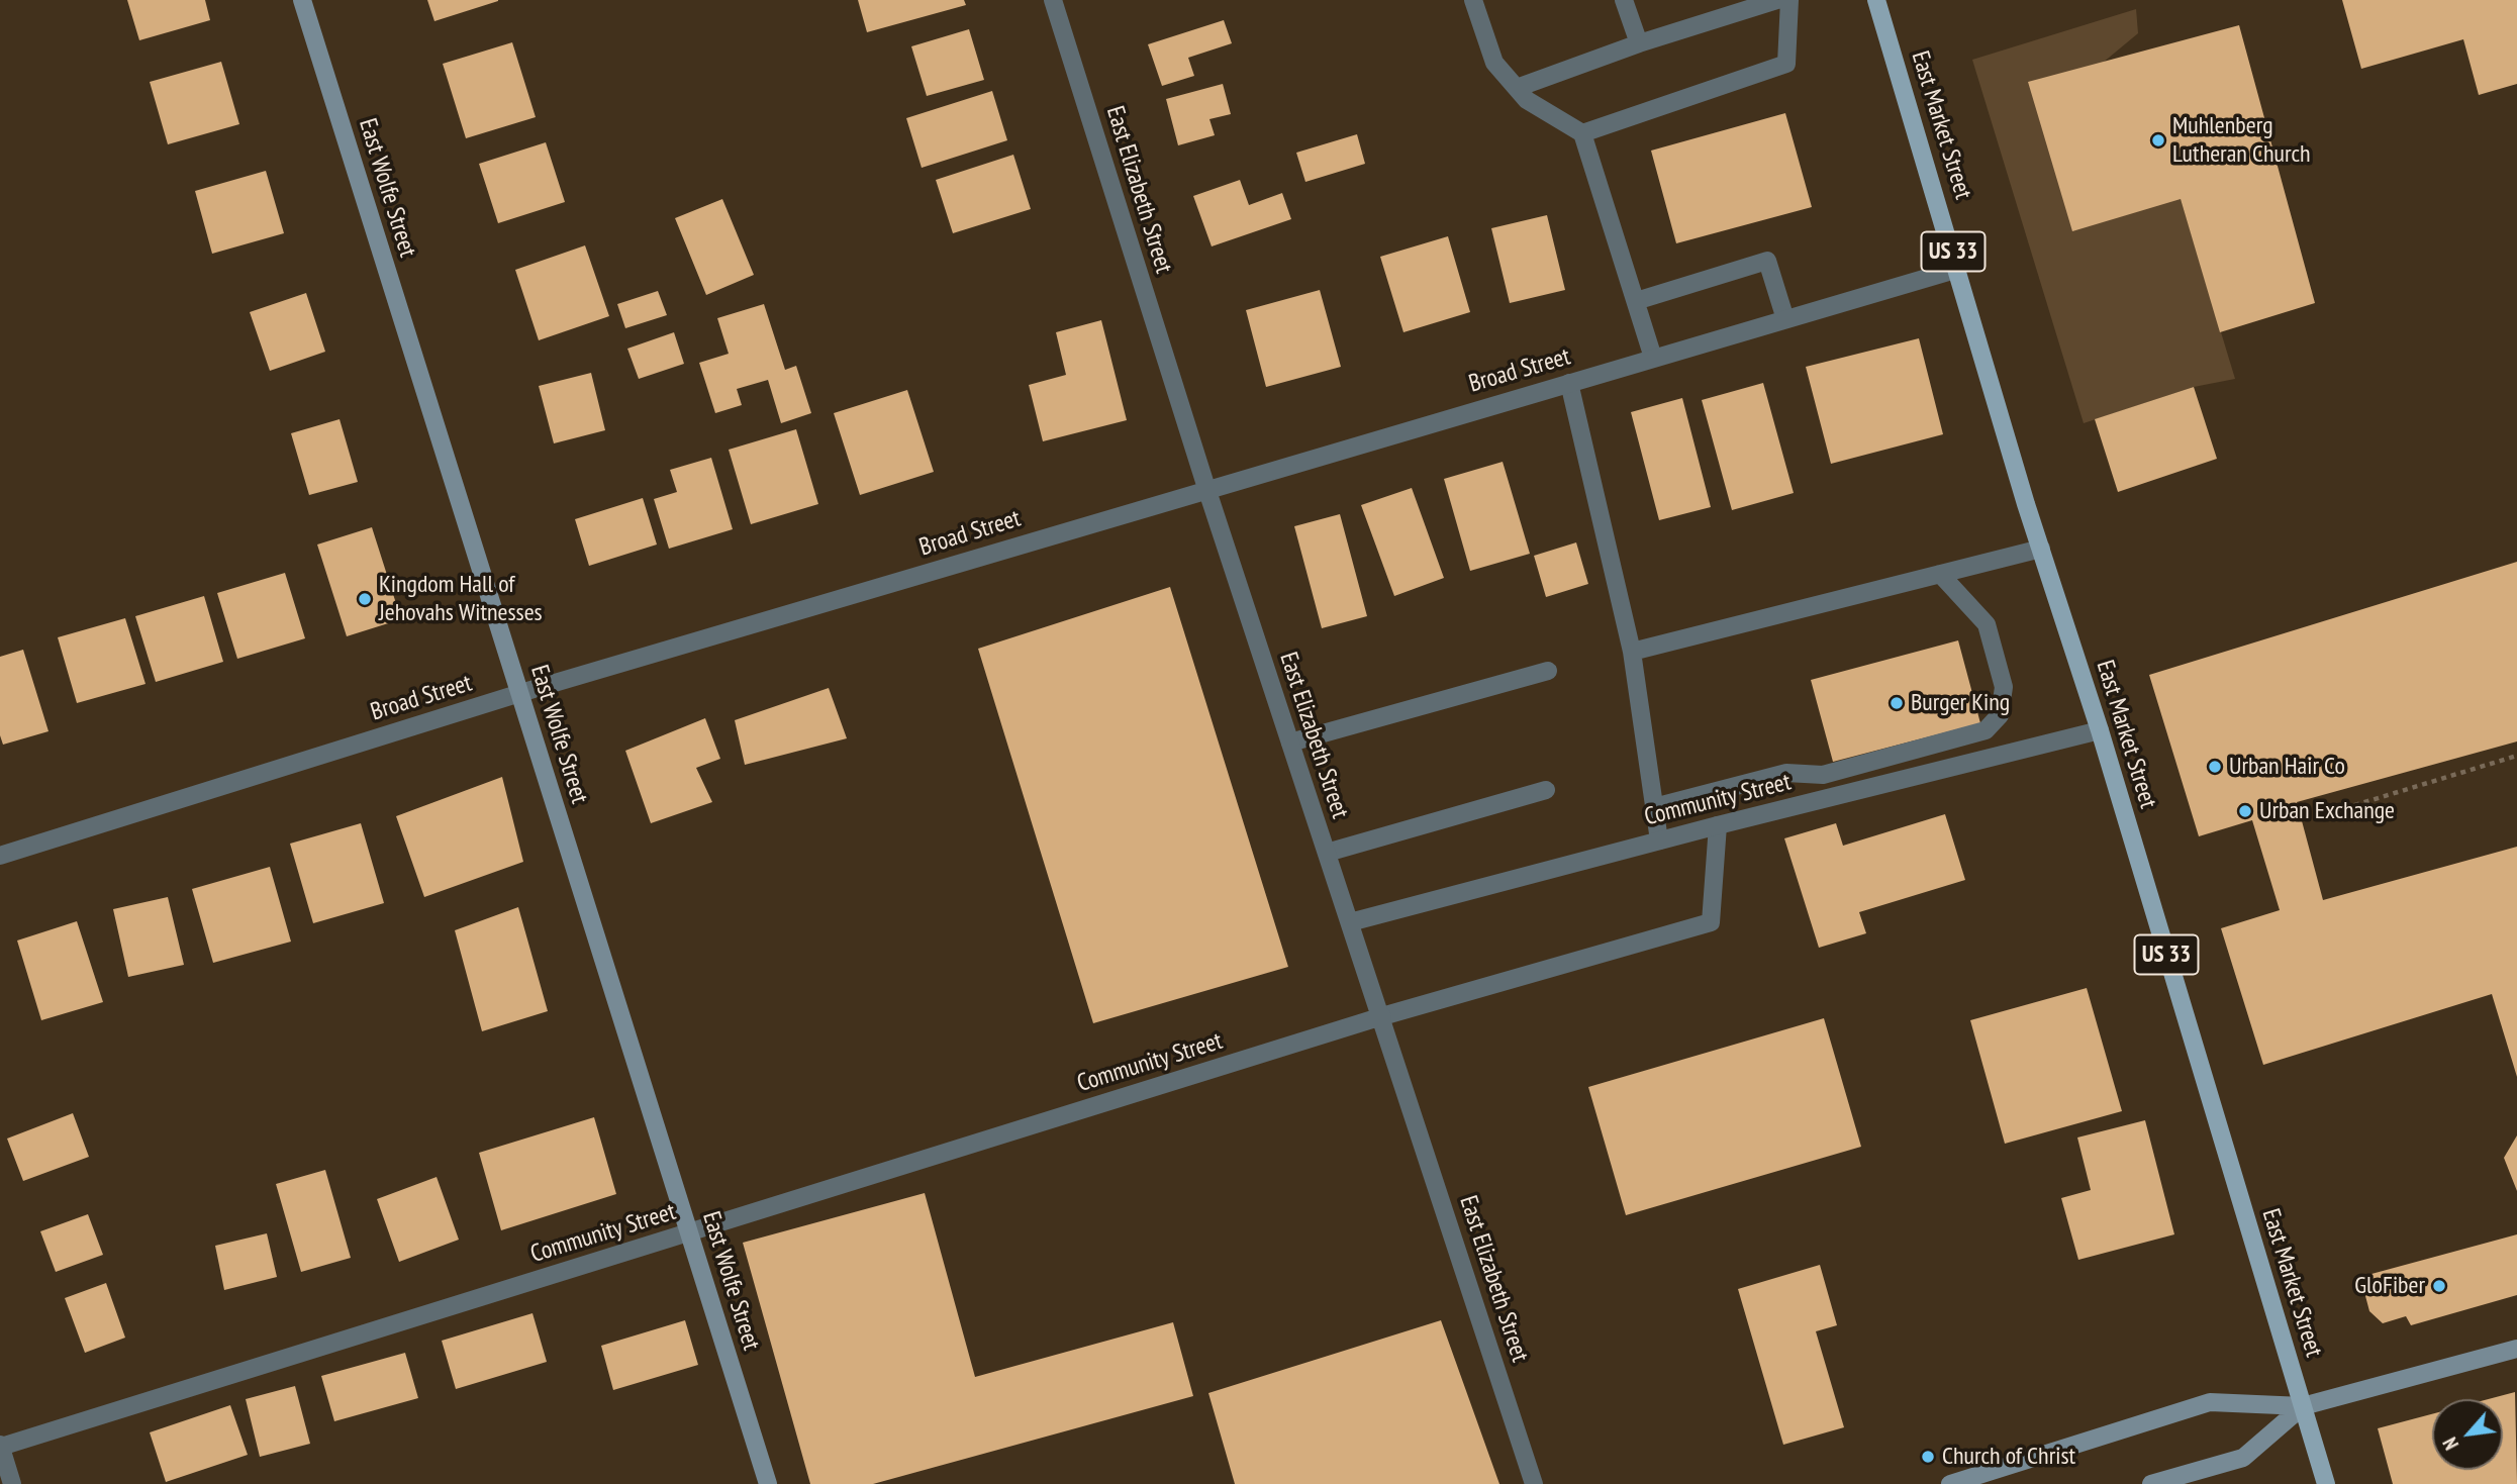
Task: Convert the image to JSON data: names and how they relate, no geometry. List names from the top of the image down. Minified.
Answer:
{"streets":{"main road":["East Market Street","US 33"],"street":["East Wolfe Street","East Elizabeth Street","Broad Street","Community Street"]},"crossings":[["East Market Street","Broad Street"],["East Market Street","Community Street"],["East Wolfe Street","Broad Street"],["East Wolfe Street","Community Street"],["East Elizabeth Street","Broad Street"],["East Elizabeth Street","Community Street"]],"places":["Muhlenberg Lutheran Church","Kingdom Hall of Jehovahs Witnesses","Burger King","Urban Hair Co","Urban Exchange","GloFiber","Church of Christ"],"north":"bottom left"}
